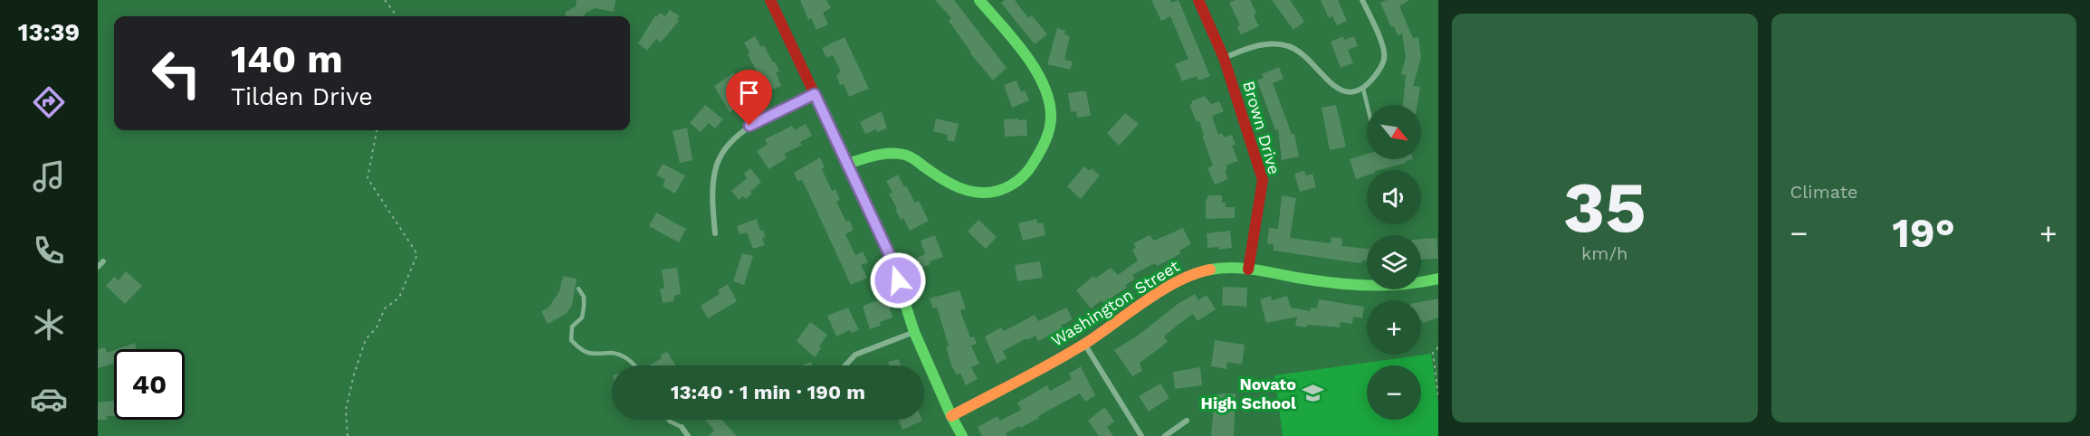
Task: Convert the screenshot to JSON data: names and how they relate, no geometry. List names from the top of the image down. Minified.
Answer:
{"streets":{"street":["Brown Drive","Washington Street"]},"crossings":[["Brown Drive","Washington Street"]],"places":{"school or university":["Novato High School"]},"north":"bottom right","page":{"tabs":"13:39","tile":[["35","km/h"],"Climate"],"turn":["140 m","Tilden Drive"],"map_buttons":["+","−"],"heat":["−","19°","+"],"limit":"40","trip":"13:40 · 1 min · 190 m"}}
